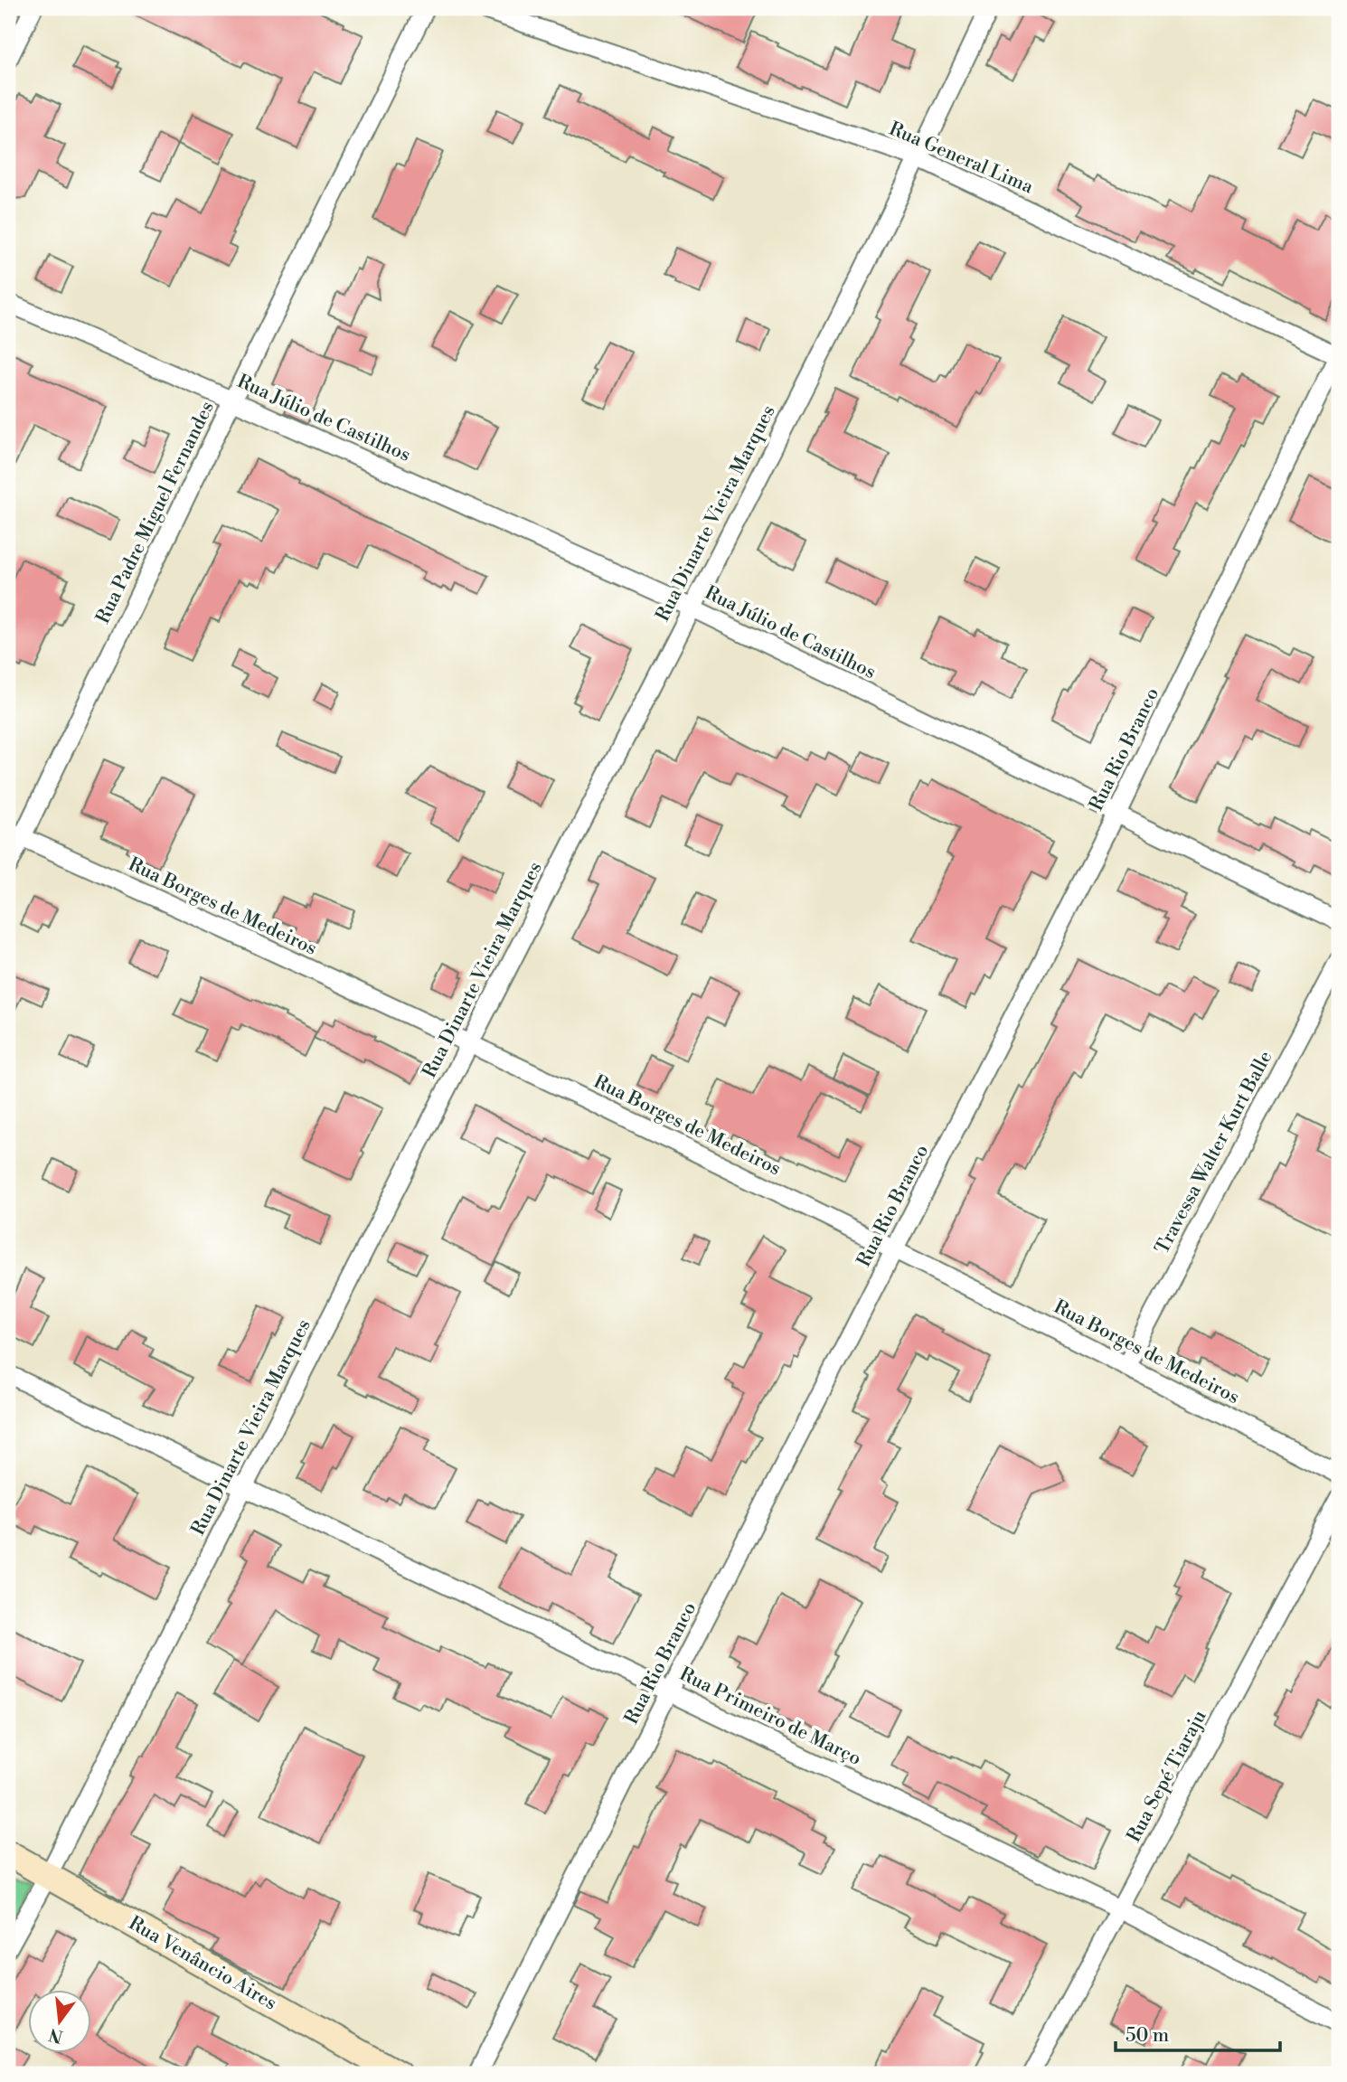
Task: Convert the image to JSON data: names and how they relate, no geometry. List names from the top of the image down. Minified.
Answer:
{"streets":{"street":["Rua General Lima","Rua Júlio de Castilhos","Rua Padre Miguel Fernandes","Rua Dinarte Vieira Marques","Rua Rio Branco","Rua Borges de Medeiros","Travessa Walter Kurt Balle","Rua Primeiro de Março","Rua Sepé Tiaraju","Rua Venâncio Aires"]},"crossings":[["Rua General Lima","Rua Dinarte Vieira Marques"],["Rua General Lima","Rua Rio Branco"],["Rua Júlio de Castilhos","Rua Padre Miguel Fernandes"],["Rua Júlio de Castilhos","Rua Dinarte Vieira Marques"],["Rua Júlio de Castilhos","Rua Rio Branco"],["Rua Padre Miguel Fernandes","Rua Borges de Medeiros"],["Rua Dinarte Vieira Marques","Rua Borges de Medeiros"],["Rua Dinarte Vieira Marques","Rua Primeiro de Março"],["Rua Dinarte Vieira Marques","Rua Venâncio Aires"],["Rua Rio Branco","Rua Borges de Medeiros"],["Rua Rio Branco","Rua Primeiro de Março"],["Rua Borges de Medeiros","Travessa Walter Kurt Balle"],["Rua Primeiro de Março","Rua Sepé Tiaraju"]],"scale_bar":"50 m","north":"bottom"}
